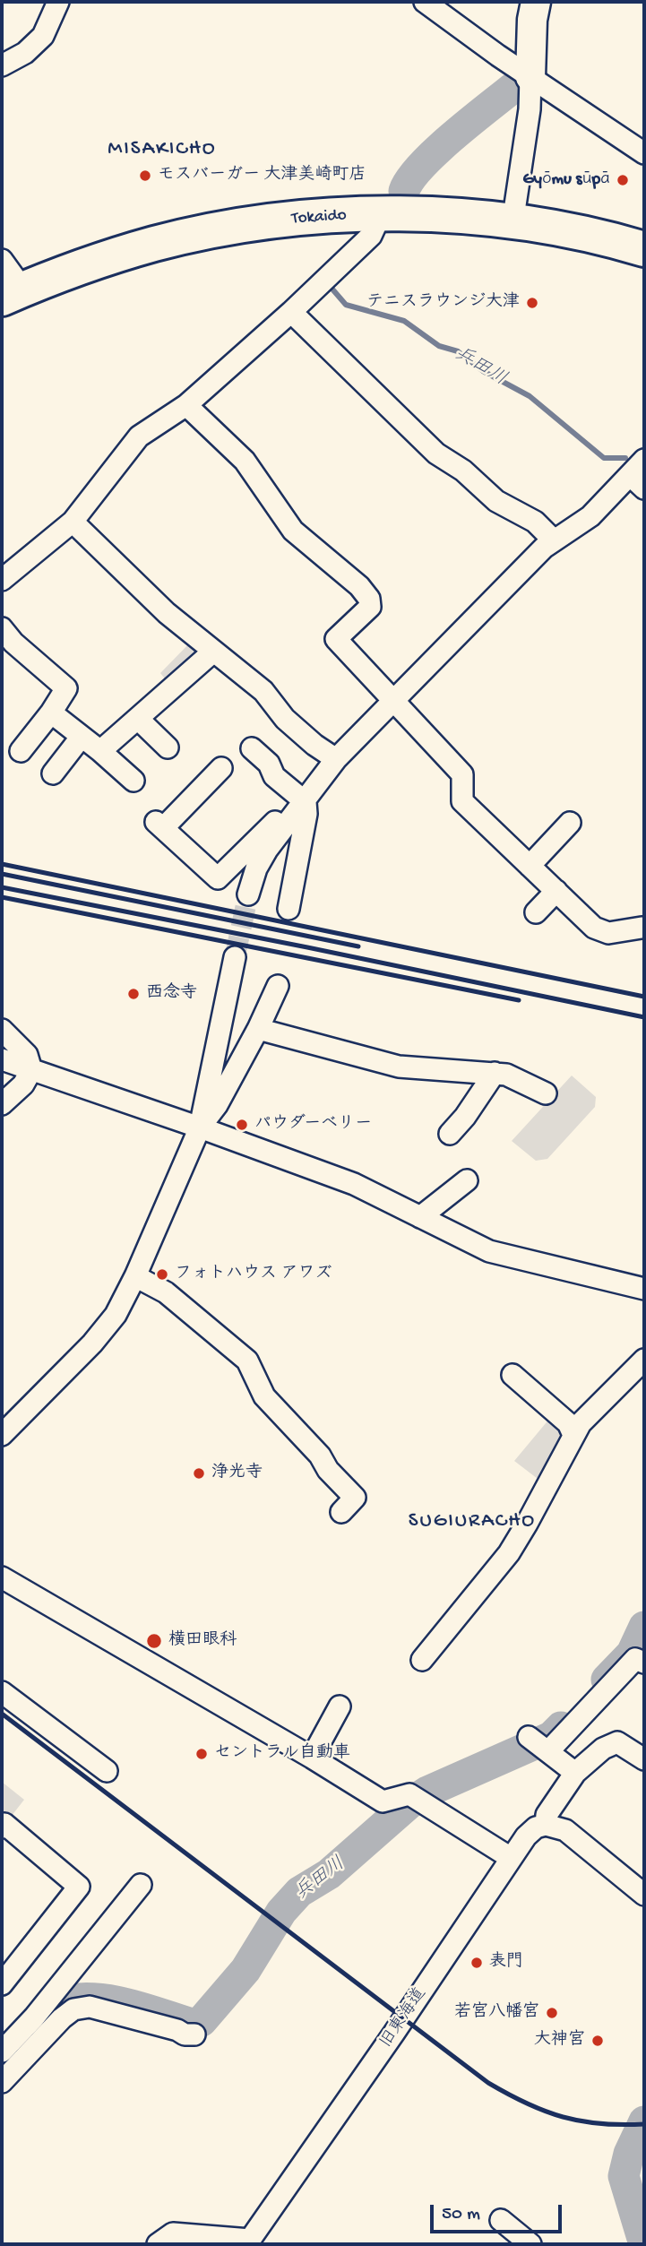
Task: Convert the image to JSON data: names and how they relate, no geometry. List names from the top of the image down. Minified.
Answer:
{"streets":{"highway":["Tokaido"],"street":["旧東海道"]},"districts":["MISAKICHO","SUGIURACHO"],"water":["兵田川"],"places":["モスバーガー 大津美崎町店","Gyōmu sūpā","テニスラウンジ大津","西念寺","パウダーベリー","フォトハウス アワズ","浄光寺","横田眼科","セントラル自動車","表門","若宮八幡宮","大神宮"],"scale_bar":"50 m"}
